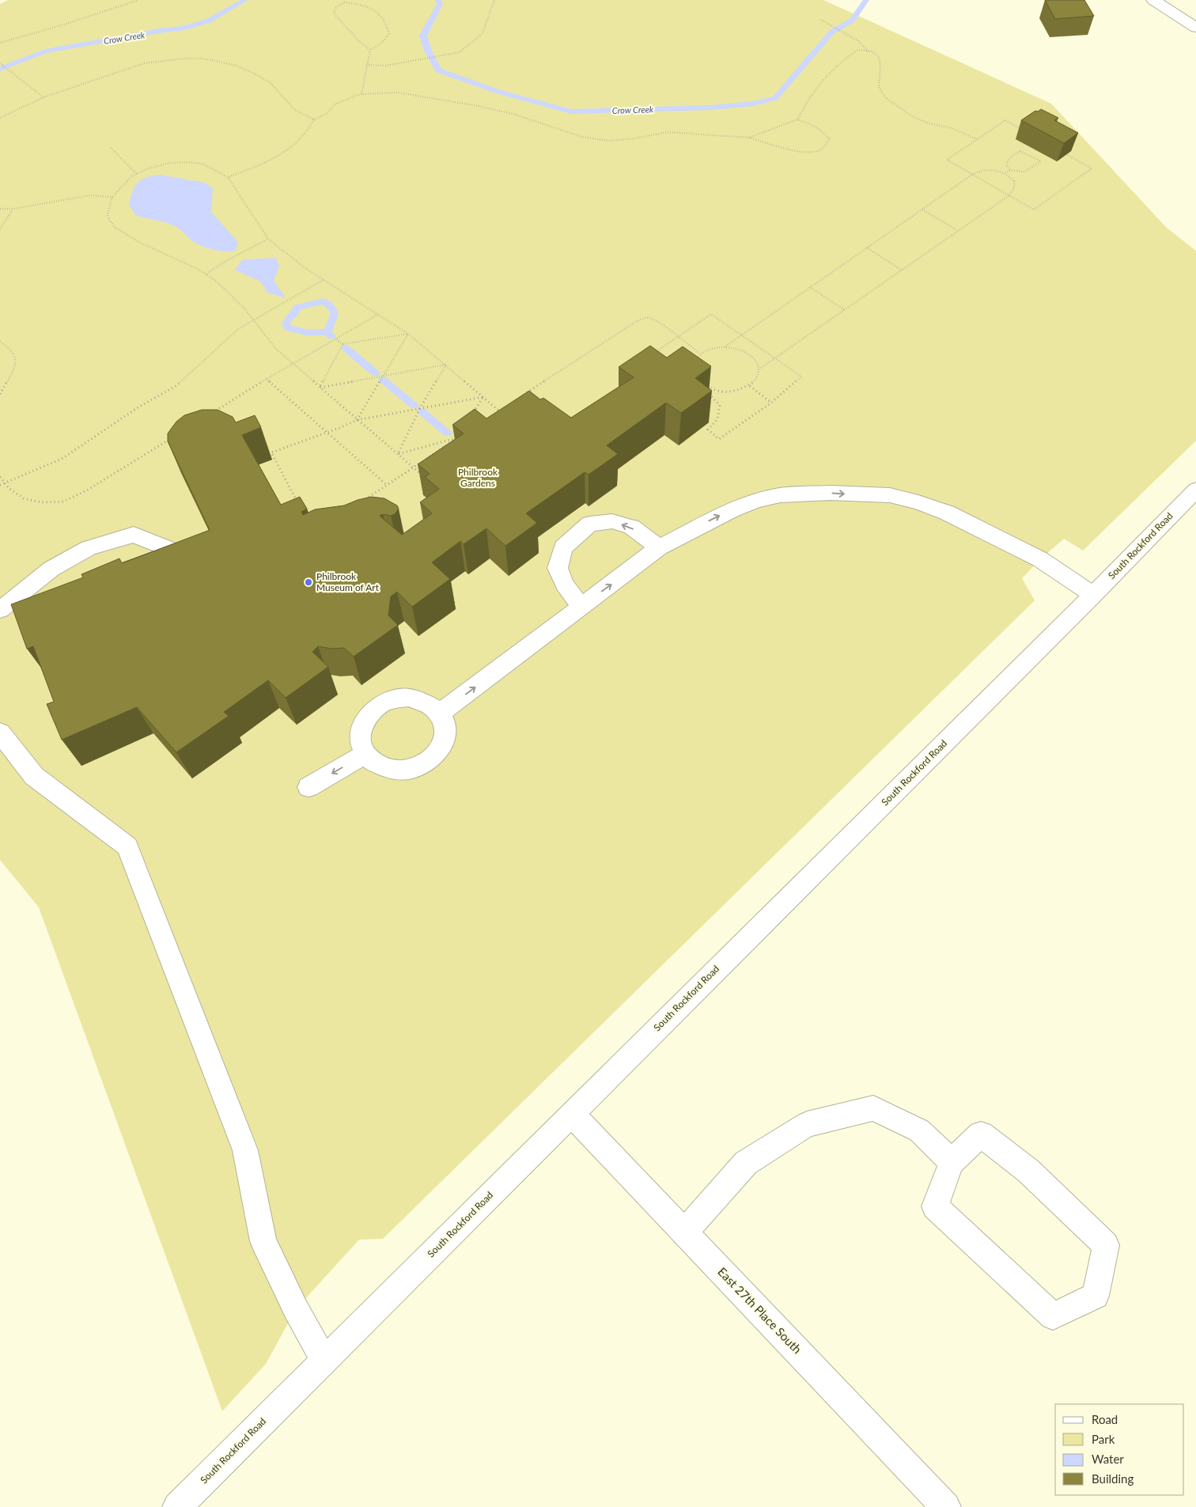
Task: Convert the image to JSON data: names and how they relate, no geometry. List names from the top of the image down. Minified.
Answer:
{"streets":{"street":["South Rockford Road","East 27th Place South"]},"crossings":[["South Rockford Road","East 27th Place South"]],"water":["Crow Creek"],"parks":["Philbrook Gardens"],"places":["Philbrook Museum of Art"],"legend":["Road","Park","Water","Building"]}
